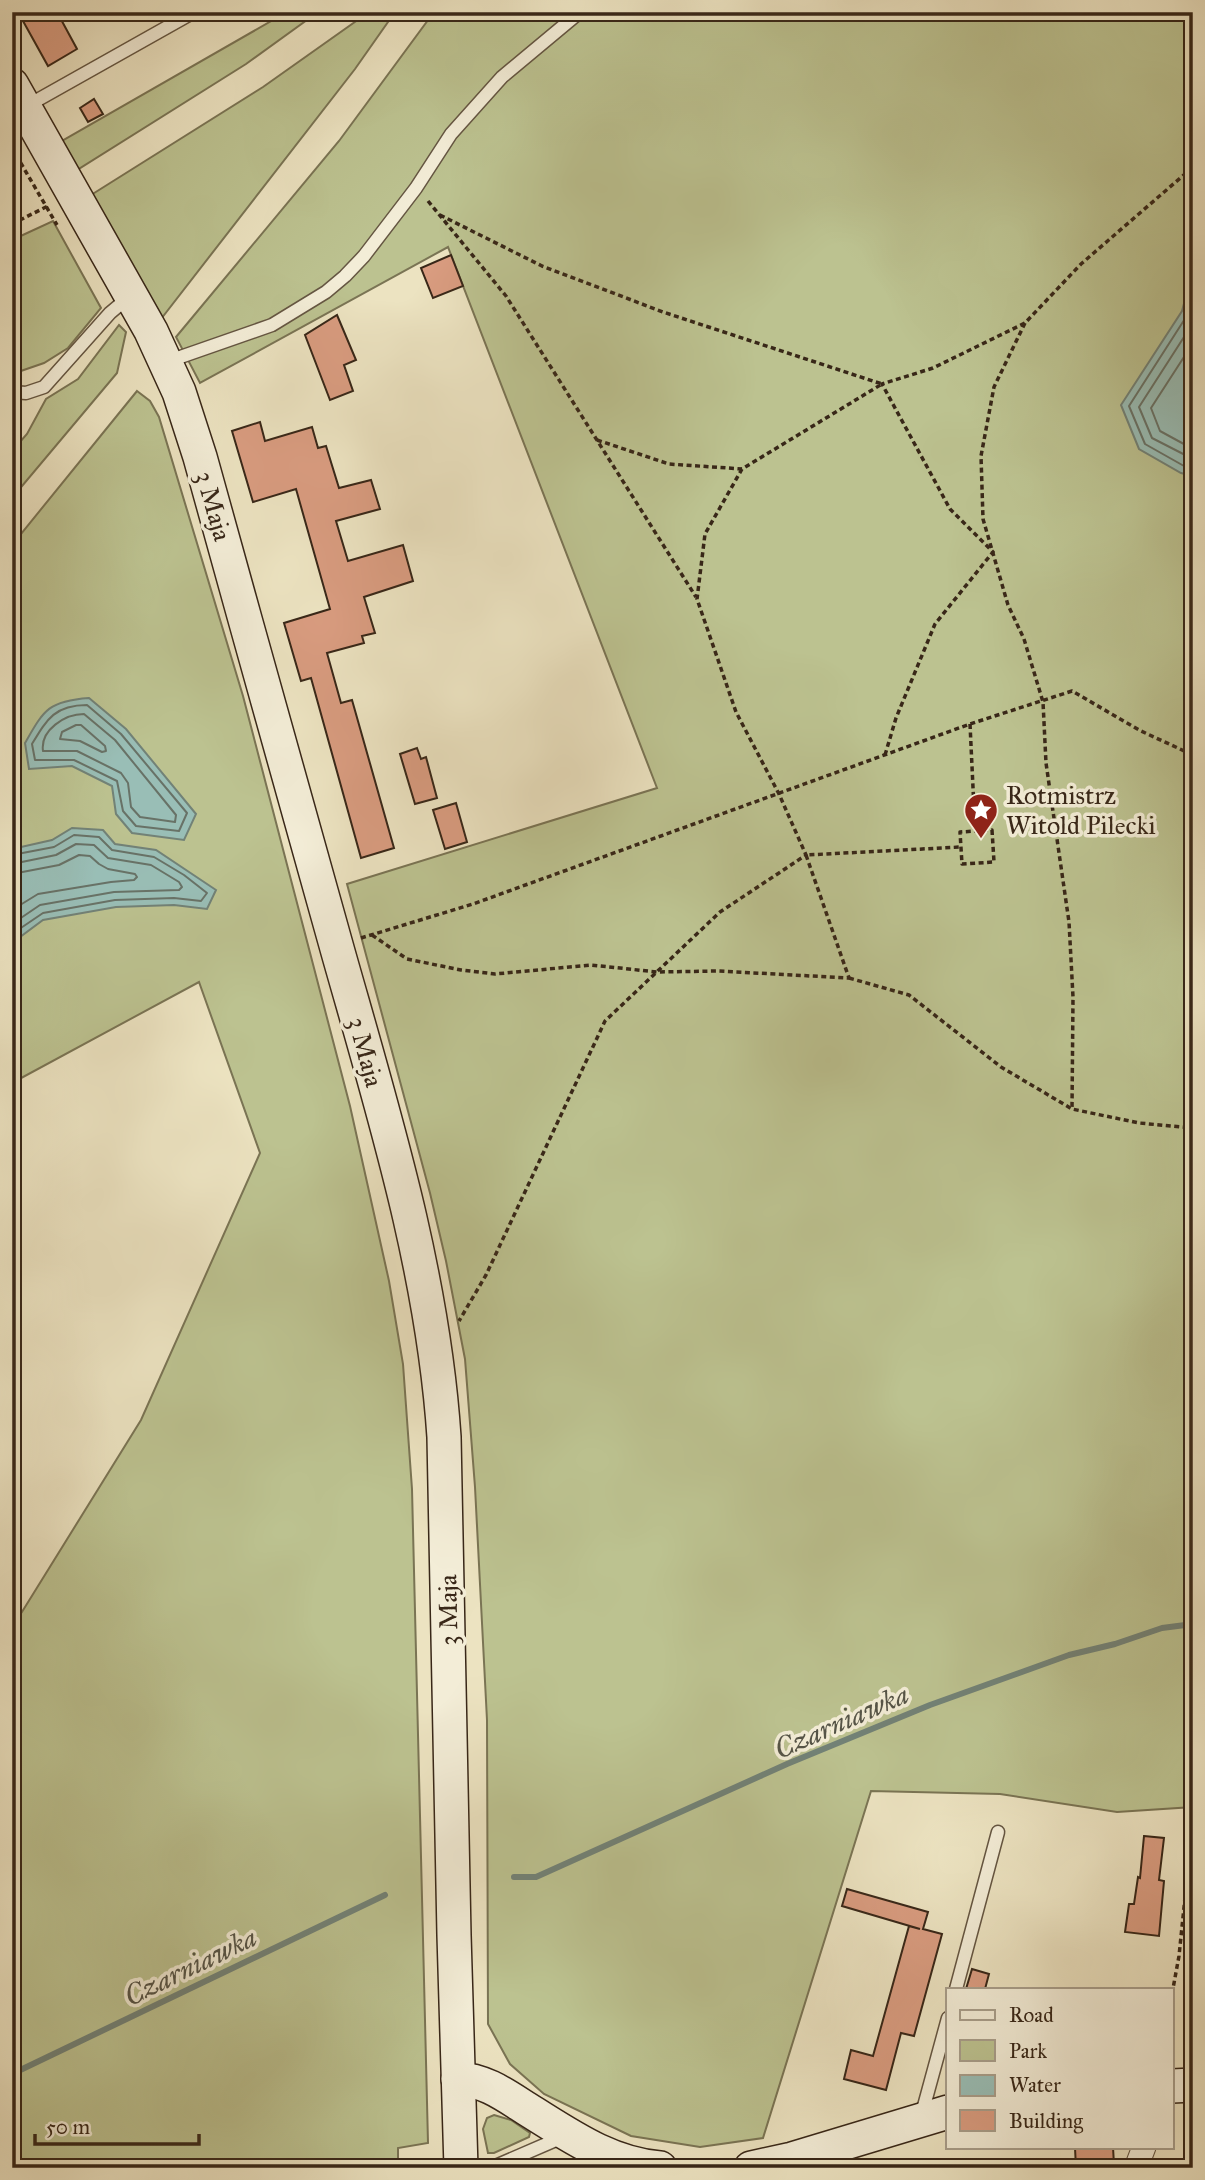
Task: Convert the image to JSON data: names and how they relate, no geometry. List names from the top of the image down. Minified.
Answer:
{"streets":{"main road":["3 Maja"]},"water":["Czarniawka"],"places":{"place":["Rotmistrz Witold Pilecki"]},"legend":["Road","Park","Water","Building"],"scale_bar":"50 m"}
